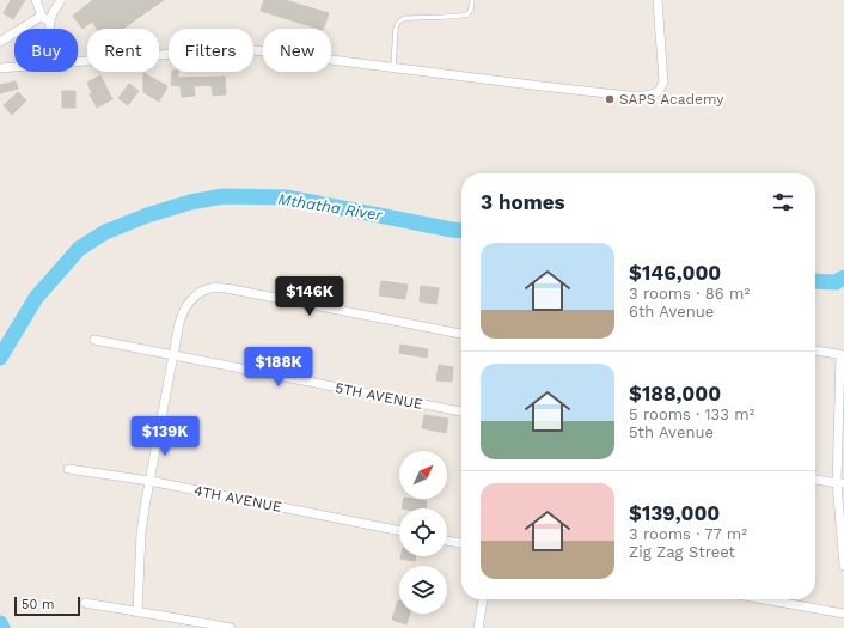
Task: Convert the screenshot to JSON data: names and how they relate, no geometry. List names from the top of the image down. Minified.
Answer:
{"streets":{"street":["5TH AVENUE","4TH AVENUE"]},"water":["Mthatha River"],"places":["SAPS Academy"],"scale_bar":"50 m","north":"top right","page":{"chip":["Buy","Rent","Filters","New"],"heading":"3 homes","list":[{"name":"$146,000","note":"3 rooms · 86 m² · 6th Avenue"},{"name":"$188,000","note":"5 rooms · 133 m² · 5th Avenue"},{"name":"$139,000","note":"3 rooms · 77 m² · Zig Zag Street"}],"price":["$146K","$188K","$139K"],"scale":"50 m"}}
